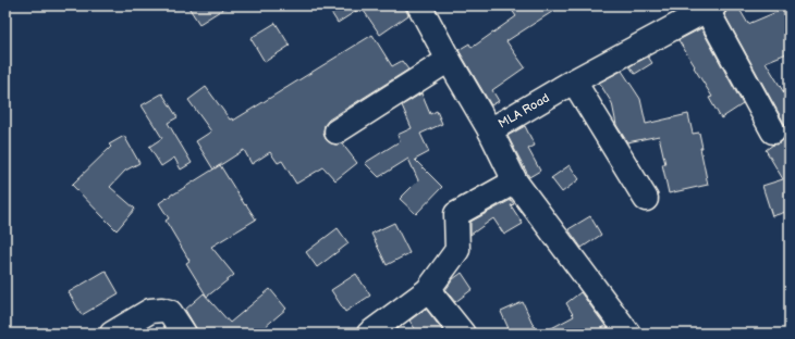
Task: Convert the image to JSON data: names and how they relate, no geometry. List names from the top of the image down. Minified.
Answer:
{"streets":{"street":["MLA Road"]}}
